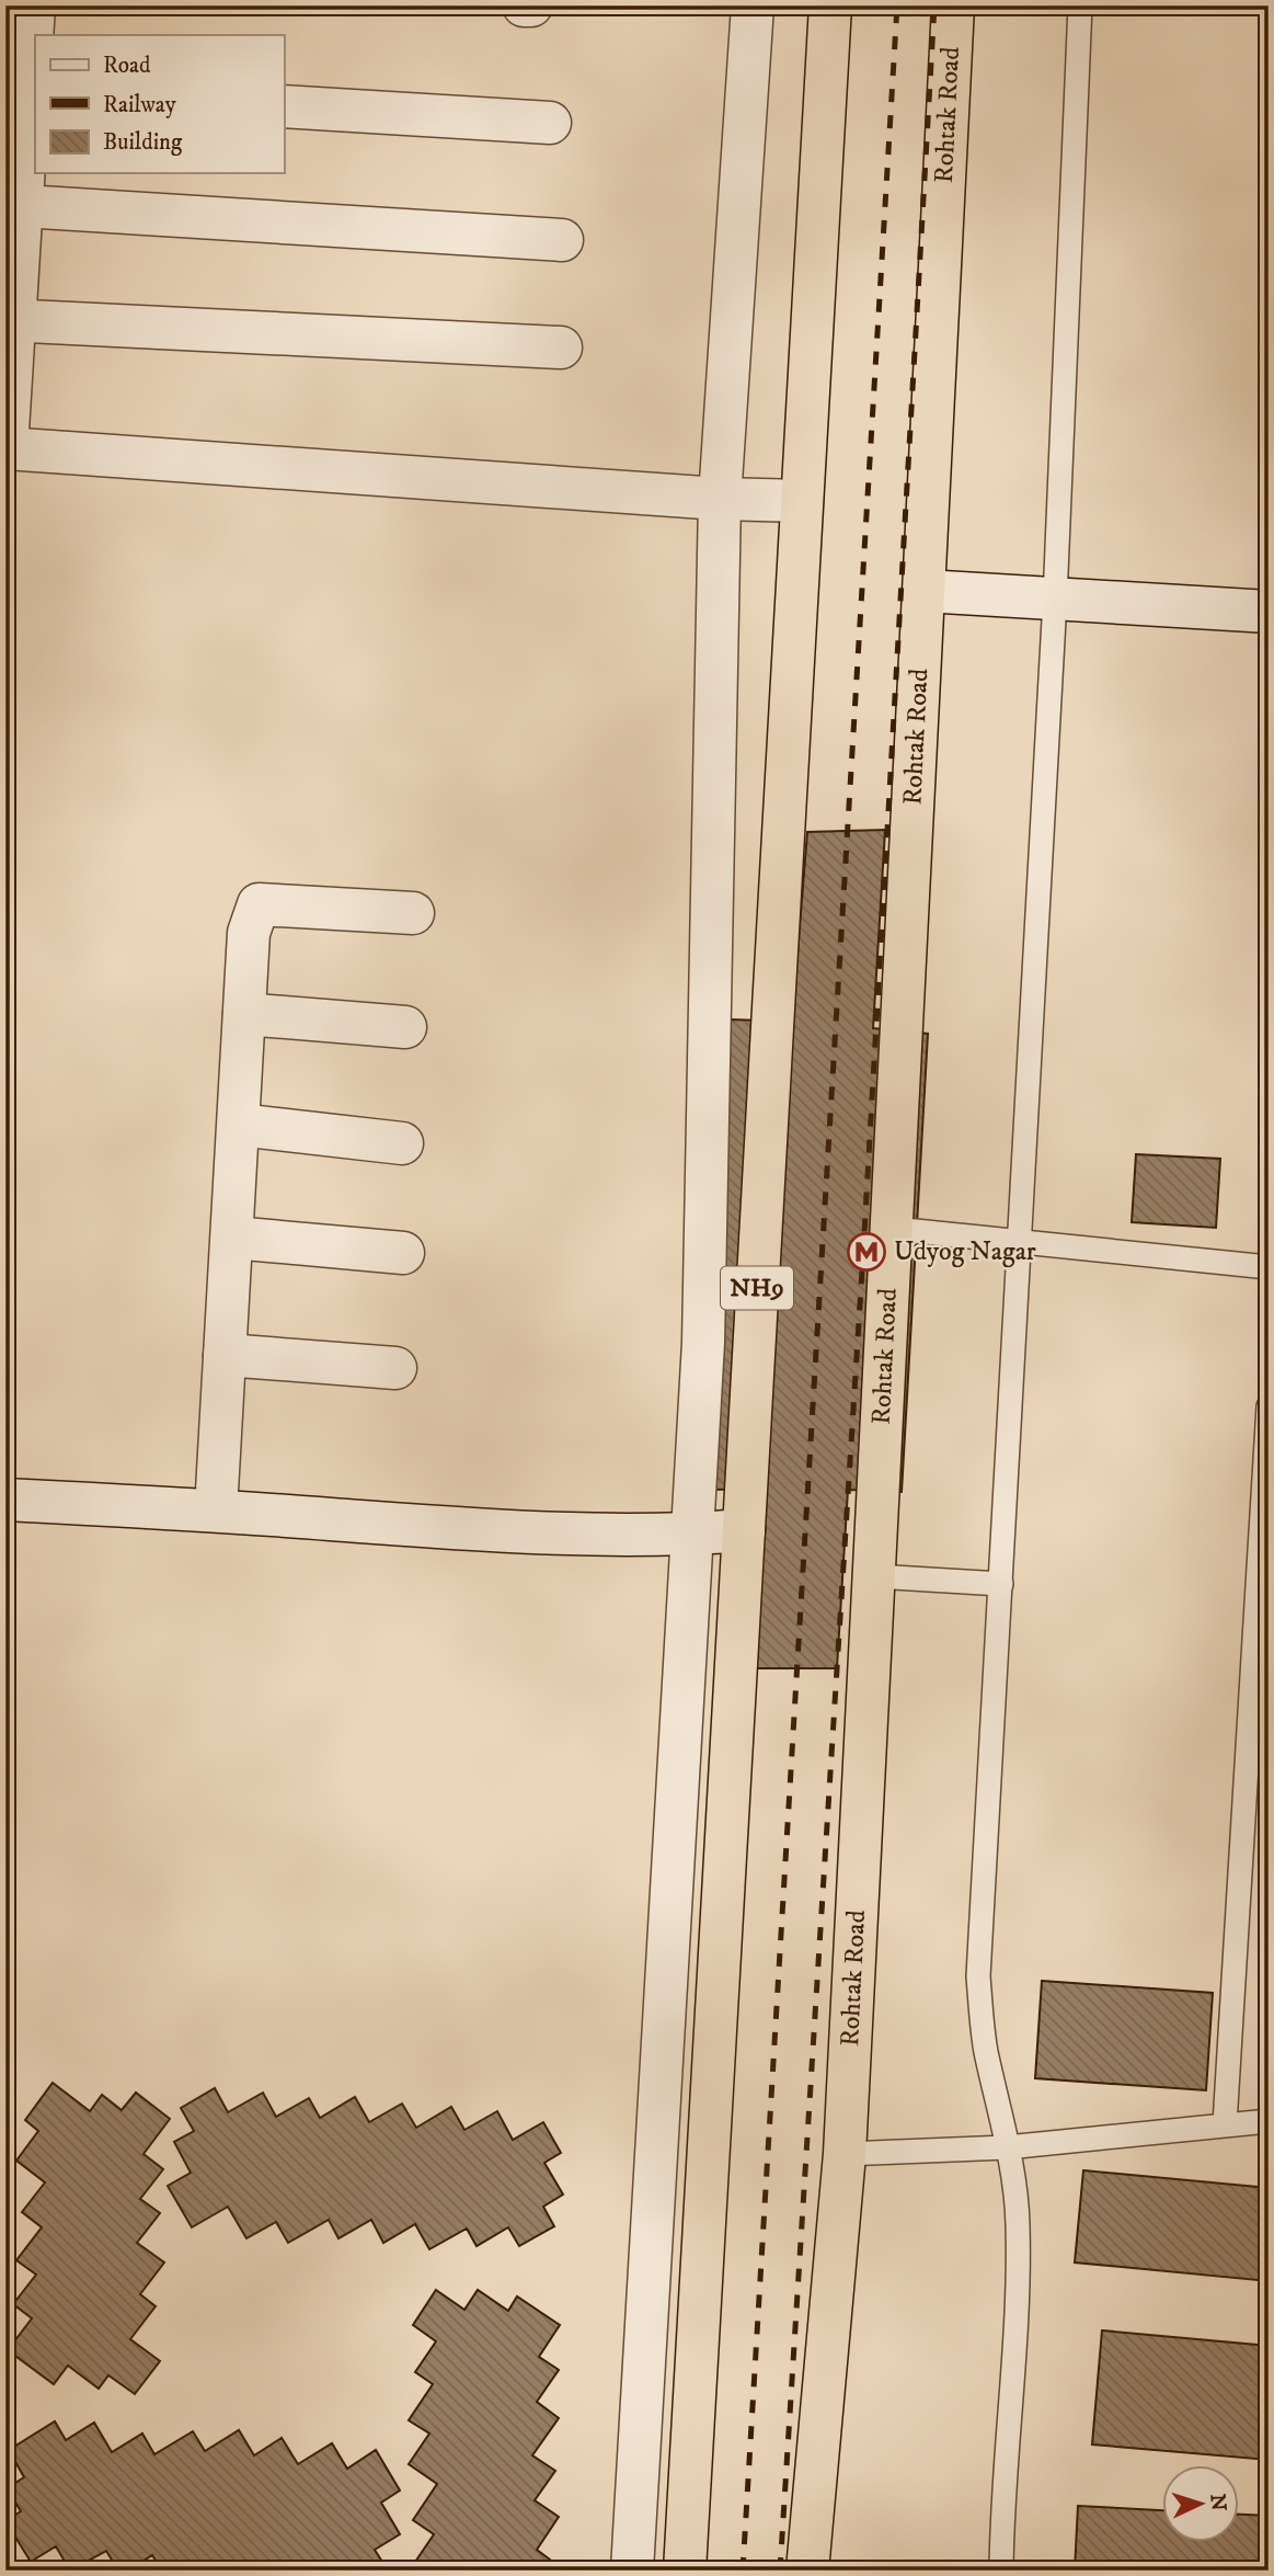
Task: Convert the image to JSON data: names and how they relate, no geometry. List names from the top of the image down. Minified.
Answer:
{"streets":{"highway":["Rohtak Road","NH9"]},"places":{"metro station":["Udyog Nagar"]},"legend":["Road","Railway","Building"],"north":"right"}
